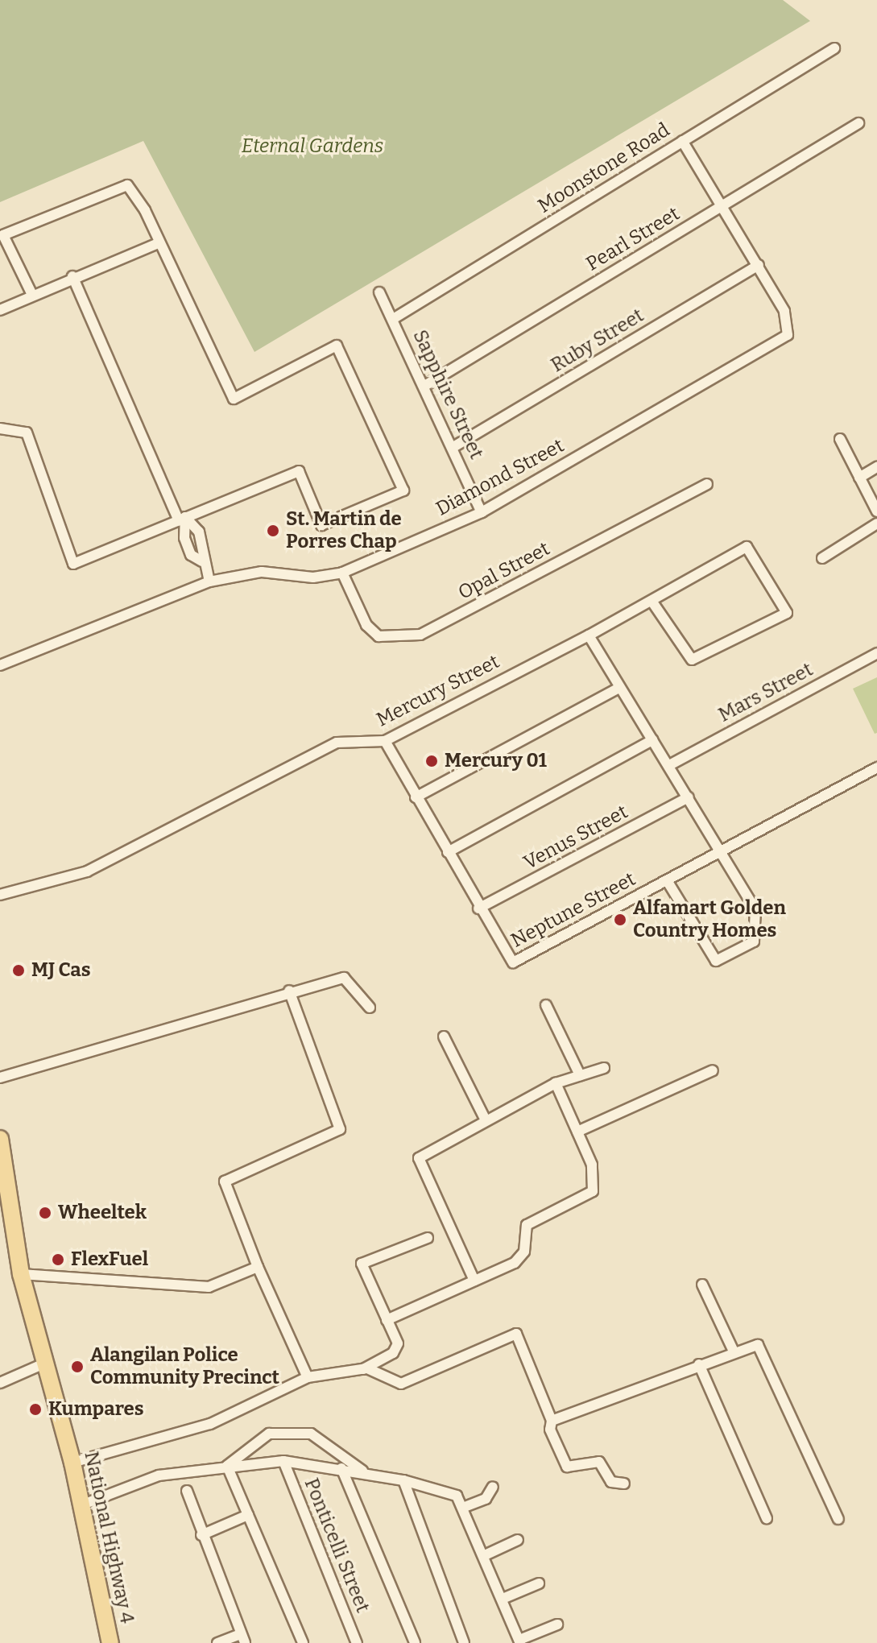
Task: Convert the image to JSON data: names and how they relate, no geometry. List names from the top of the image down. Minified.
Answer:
{"streets":{"main road":["National Highway 4"],"street":["Moonstone Road","Pearl Street","Ruby Street","Sapphire Street","Diamond Street","Opal Street","Mercury Street","Mars Street","Venus Street","Neptune Street","Ponticelli Street"]},"crossings":[["Moonstone Road","Sapphire Street"],["Moonstone Road","Diamond Street"],["Pearl Street","Sapphire Street"],["Pearl Street","Diamond Street"],["Ruby Street","Sapphire Street"],["Ruby Street","Diamond Street"],["Sapphire Street","Diamond Street"],["Diamond Street","Opal Street"],["Mercury Street","Neptune Street"],["Venus Street","Neptune Street"]],"parks":["Eternal Gardens"],"places":["St. Martin de Porres Chap","Mercury 01","Alfamart Golden Country Homes","MJ Cas","Wheeltek","FlexFuel","Alangilan Police Community Precinct","Kumpares"]}
